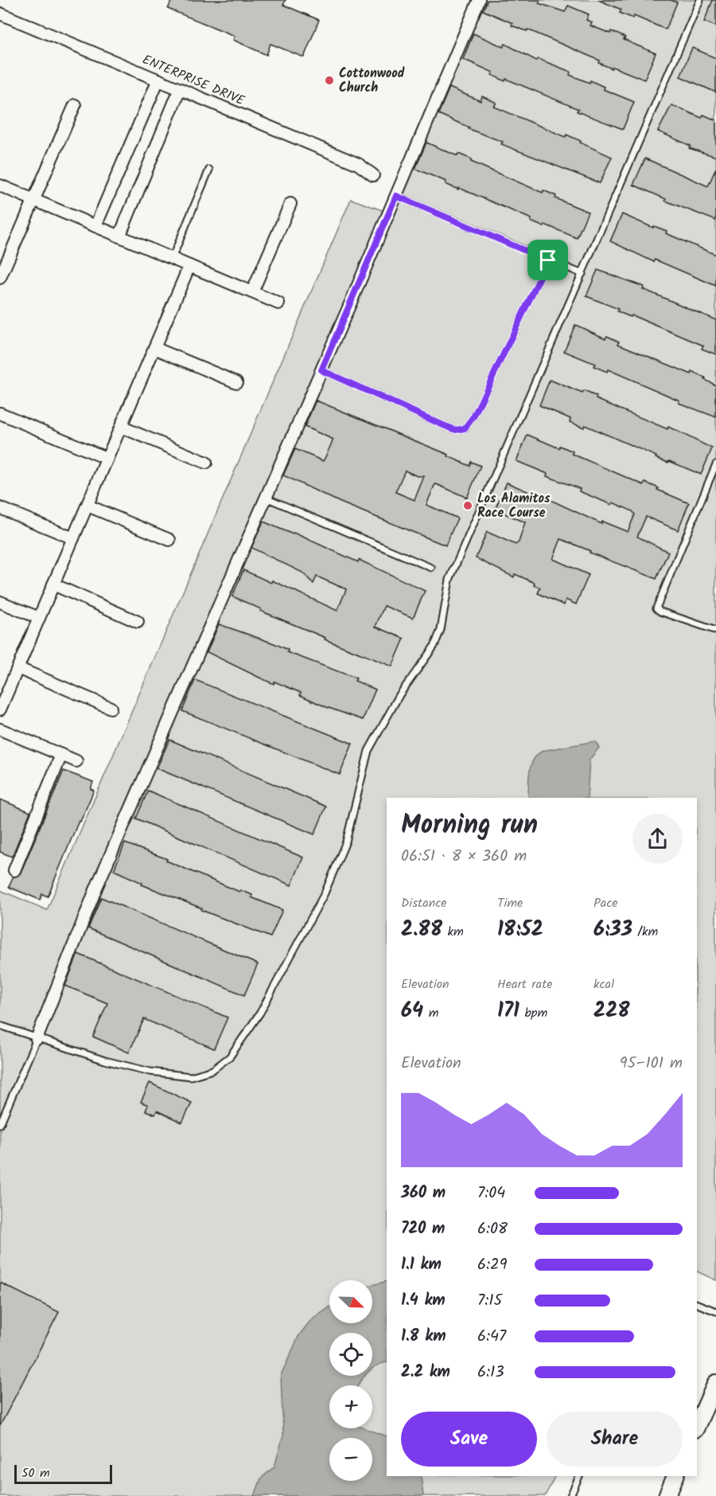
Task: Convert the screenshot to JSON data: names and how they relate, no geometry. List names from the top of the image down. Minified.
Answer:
{"streets":{"street":["ENTERPRISE DRIVE"]},"places":["Cottonwood Church","Los Alamitos Race Course"],"scale_bar":"50 m","north":"bottom right","page":{"heading":["Morning run","06:51 · 8 × 360 m"],"stats":[["Distance","2.88 km"],["Time","18:52"],["Pace","6:33 /km"],["Elevation","64 m"],["Heart rate","171 bpm"],["kcal","228"]],"chart":["Elevation","95–101 m"],"list":[{"name":"360 m","note":"7:04"},{"name":"720 m","note":"6:08"},{"name":"1.1 km","note":"6:29"},{"name":"1.4 km","note":"7:15"},{"name":"1.8 km","note":"6:47"},{"name":"2.2 km","note":"6:13"}],"map_buttons":["+","−"],"buttons":["Save","Share"],"scale":"50 m"}}
